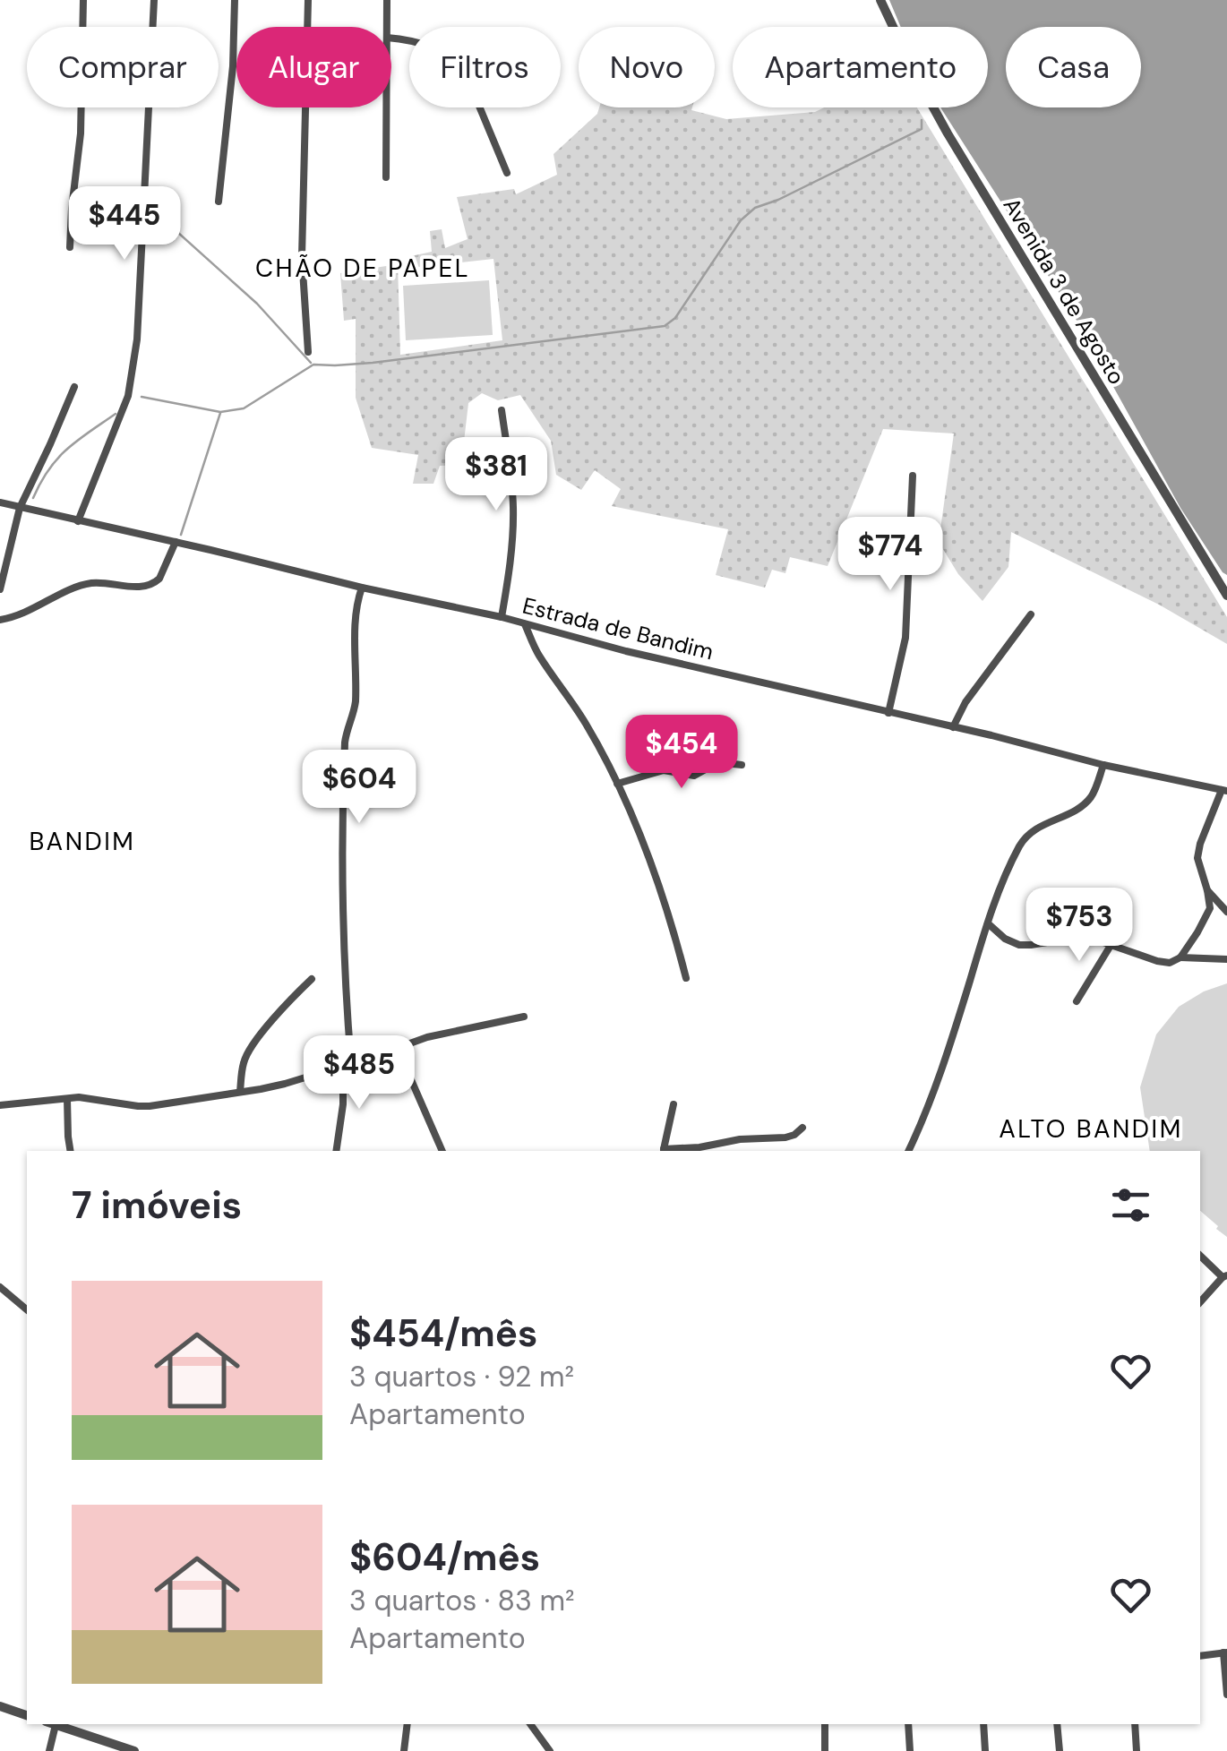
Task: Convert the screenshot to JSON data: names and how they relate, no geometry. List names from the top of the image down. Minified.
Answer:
{"streets":{"street":["Avenida 3 de Agosto","Estrada de Bandim"]},"districts":["CHÃO DE PAPEL","BANDIM","ALTO BANDIM"],"page":{"chip":["Comprar","Alugar","Filtros","Novo","Apartamento","Casa"],"price":["$445","$381","$774","$454","$604","$753","$485"],"heading":"7 imóveis","list":[{"name":"$454/mês","note":"3 quartos · 92 m² · Apartamento"},{"name":"$604/mês","note":"3 quartos · 83 m² · Apartamento"}]}}
